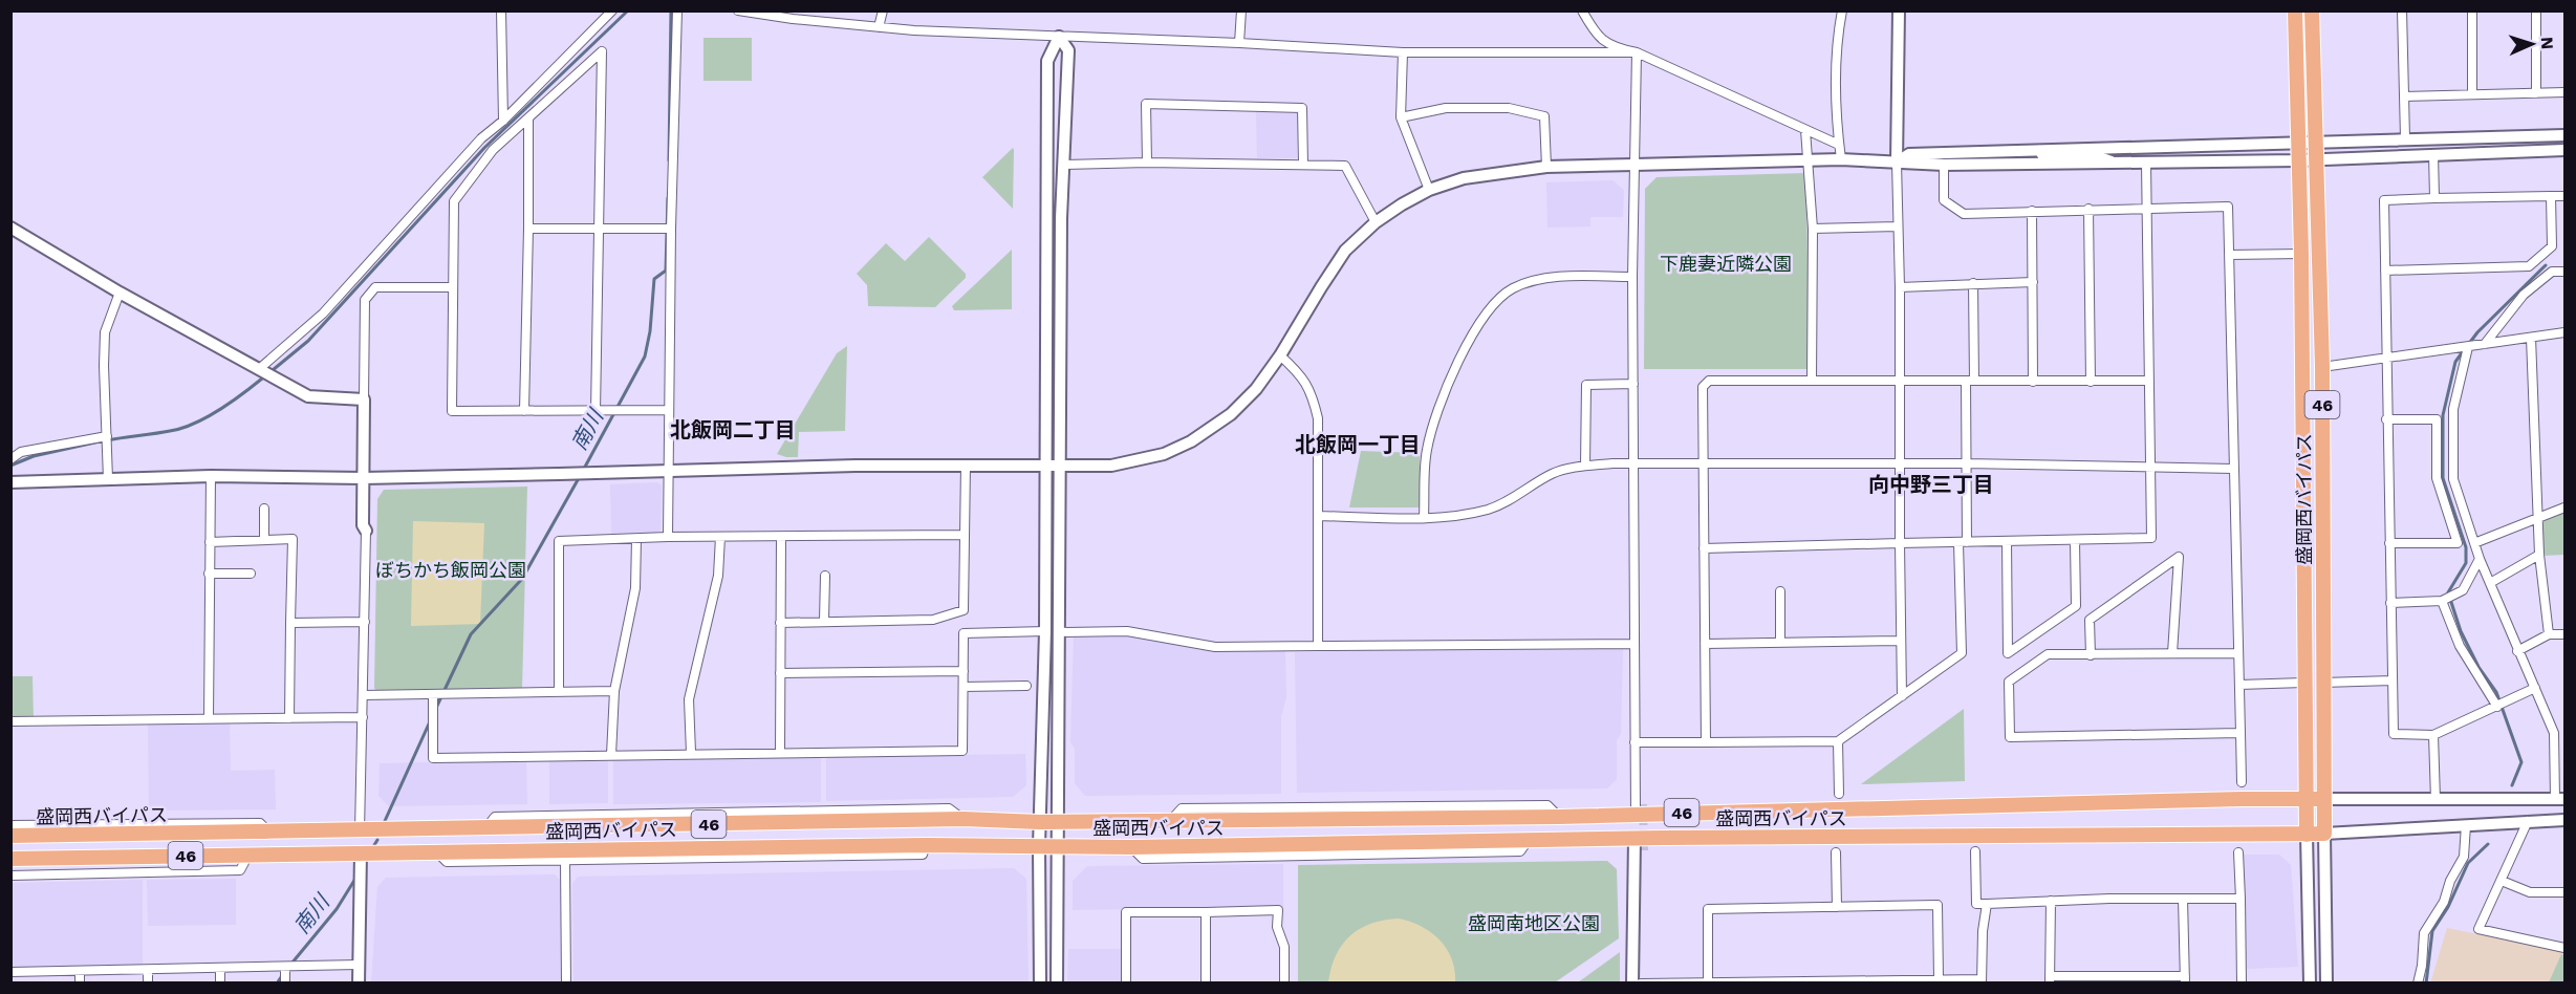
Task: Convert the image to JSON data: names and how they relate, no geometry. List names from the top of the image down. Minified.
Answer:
{"streets":{"highway":["46","盛岡西バイパス"]},"districts":["北飯岡二丁目","北飯岡一丁目","向中野三丁目"],"water":["南川"],"parks":["下鹿妻近隣公園","ぼちかち飯岡公園","盛岡南地区公園"],"north":"right"}
